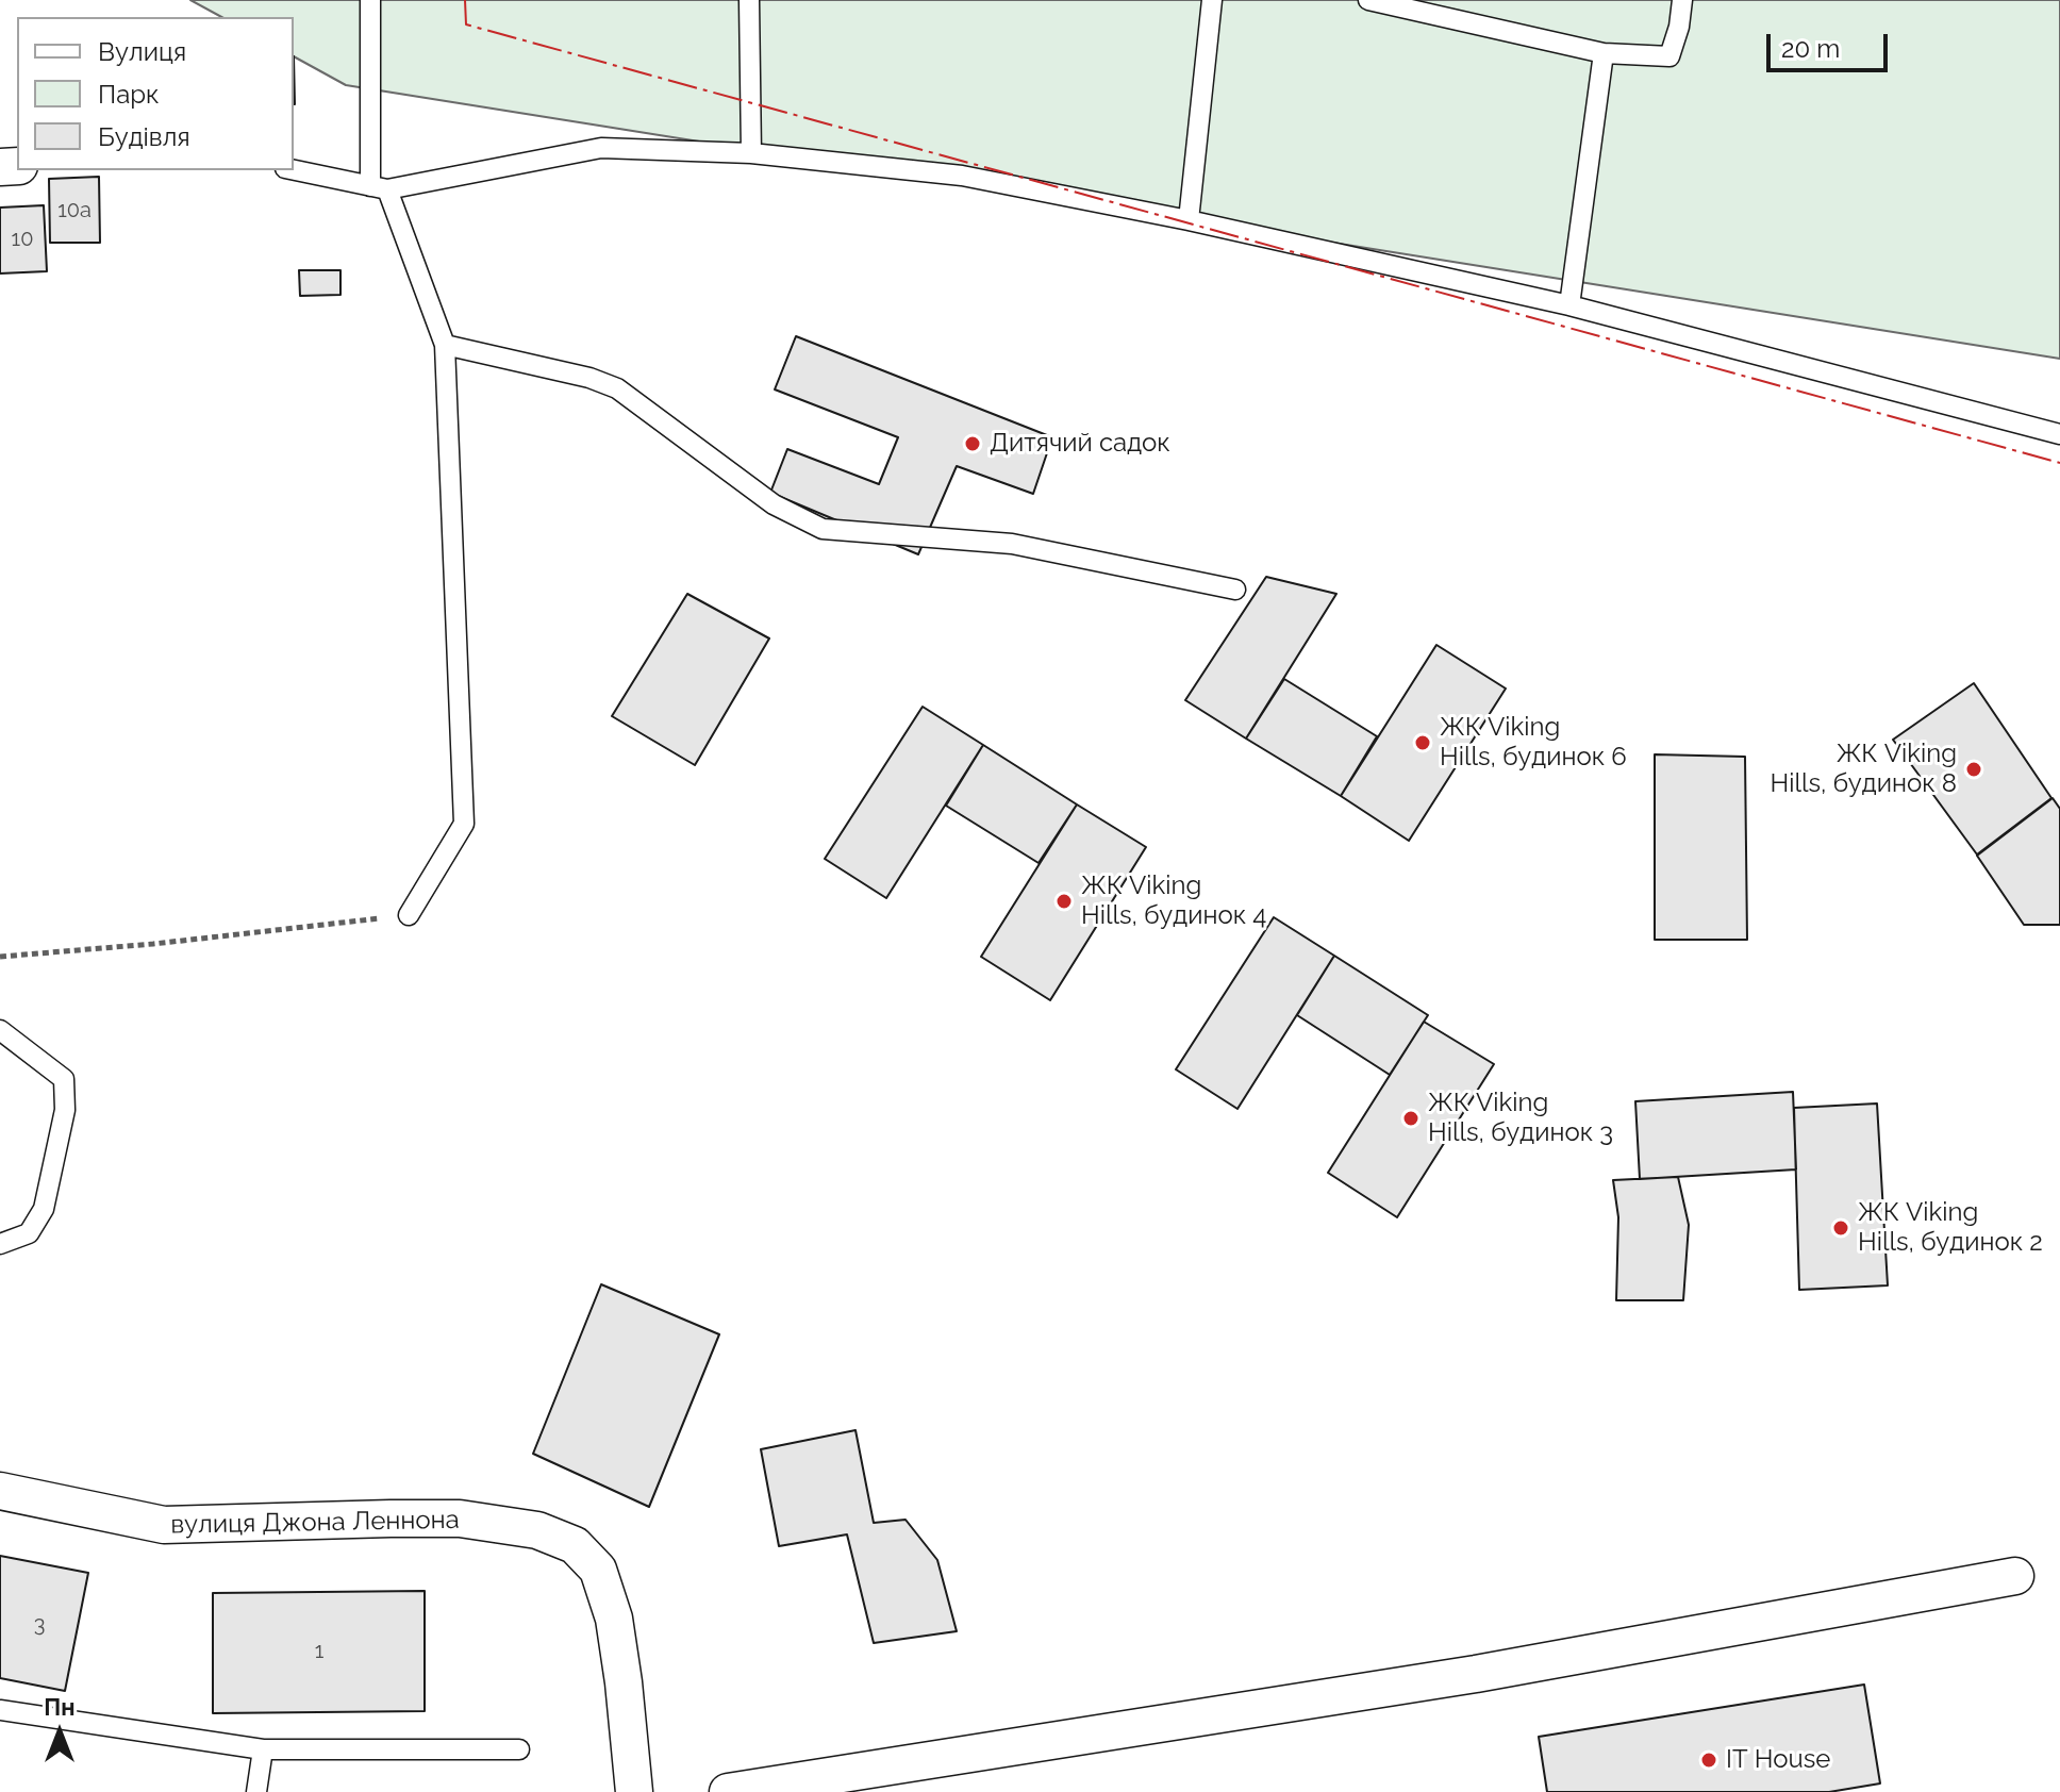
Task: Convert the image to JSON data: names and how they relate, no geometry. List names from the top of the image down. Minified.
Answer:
{"streets":{"street":["вулиця Джона Леннона"]},"places":["Дитячий садок","ЖК Viking Hills, будинок 6","ЖК Viking Hills, будинок 8","ЖК Viking Hills, будинок 4","ЖК Viking Hills, будинок 3","ЖК Viking Hills, будинок 2","IT House"],"house_numbers":["10а","10","3","1"],"legend":["Вулиця","Парк","Будівля"],"scale_bar":"20 m","north":"top"}
